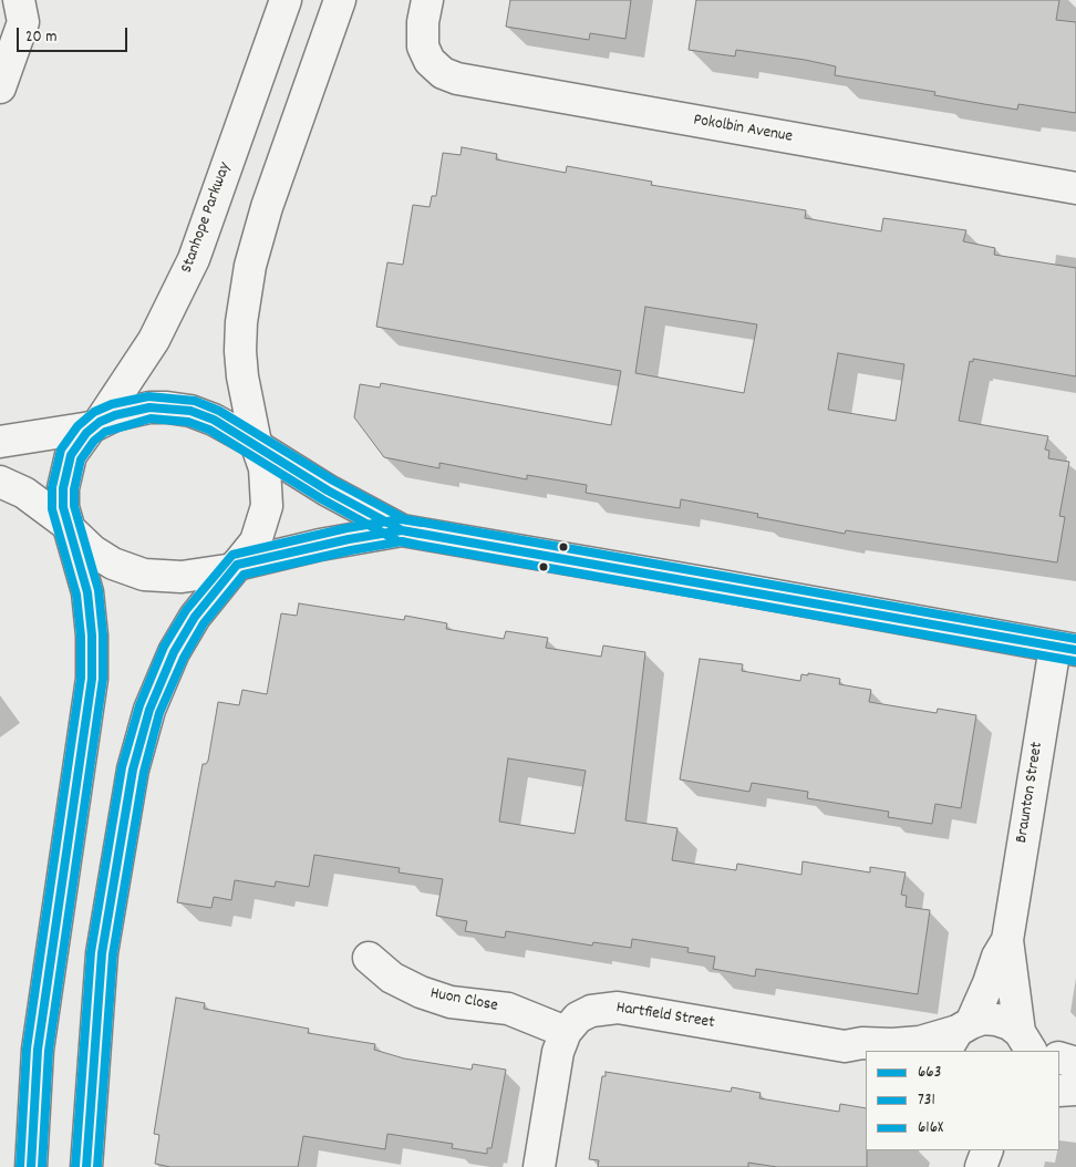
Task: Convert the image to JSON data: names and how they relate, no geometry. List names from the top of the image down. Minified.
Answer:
{"streets":{"street":["Pokolbin Avenue","Stanhope Parkway","Braunton Street","Huon Close","Hartfield Street"]},"crossings":[["Braunton Street","Hartfield Street"],["Huon Close","Hartfield Street"]],"lines":["transit line 616X","transit line 663","transit line 731"],"legend":["663","731","616X"],"scale_bar":"20 m"}
